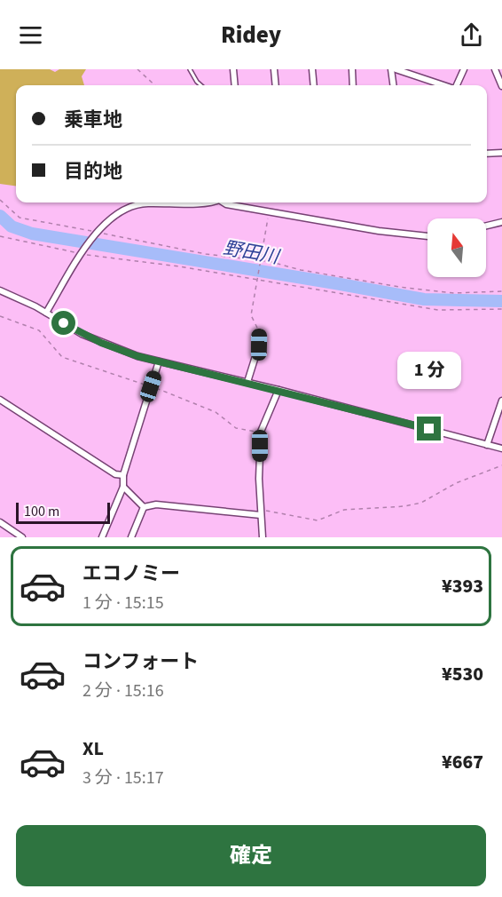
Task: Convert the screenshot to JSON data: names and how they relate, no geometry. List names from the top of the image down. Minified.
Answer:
{"water":["野田川"],"scale_bar":"100 m","north":"top","page":{"header":"Ridey","banner":["乗車地","目的地"],"bubble":"1 分","scale":"100 m","list":[{"name":"エコノミー","note":"1 分 · 15:15","value":"¥393"},{"name":"コンフォート","note":"2 分 · 15:16","value":"¥530"},{"name":"XL","note":"3 分 · 15:17","value":"¥667"}],"buttons":"確定"}}
